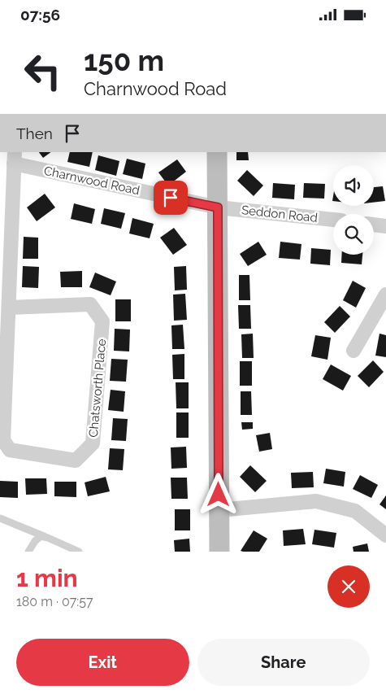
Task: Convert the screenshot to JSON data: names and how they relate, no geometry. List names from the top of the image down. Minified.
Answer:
{"streets":{"street":["Charnwood Road","Seddon Road","Chatsworth Place"]},"crossings":[["Charnwood Road","Seddon Road"],["Charnwood Road","Chatsworth Place"]],"page":{"status":"07:56","turn":["150 m","Charnwood Road"],"then":"Then","heading":["1 min","180 m · 07:57"],"buttons":["Exit","Share"]}}
